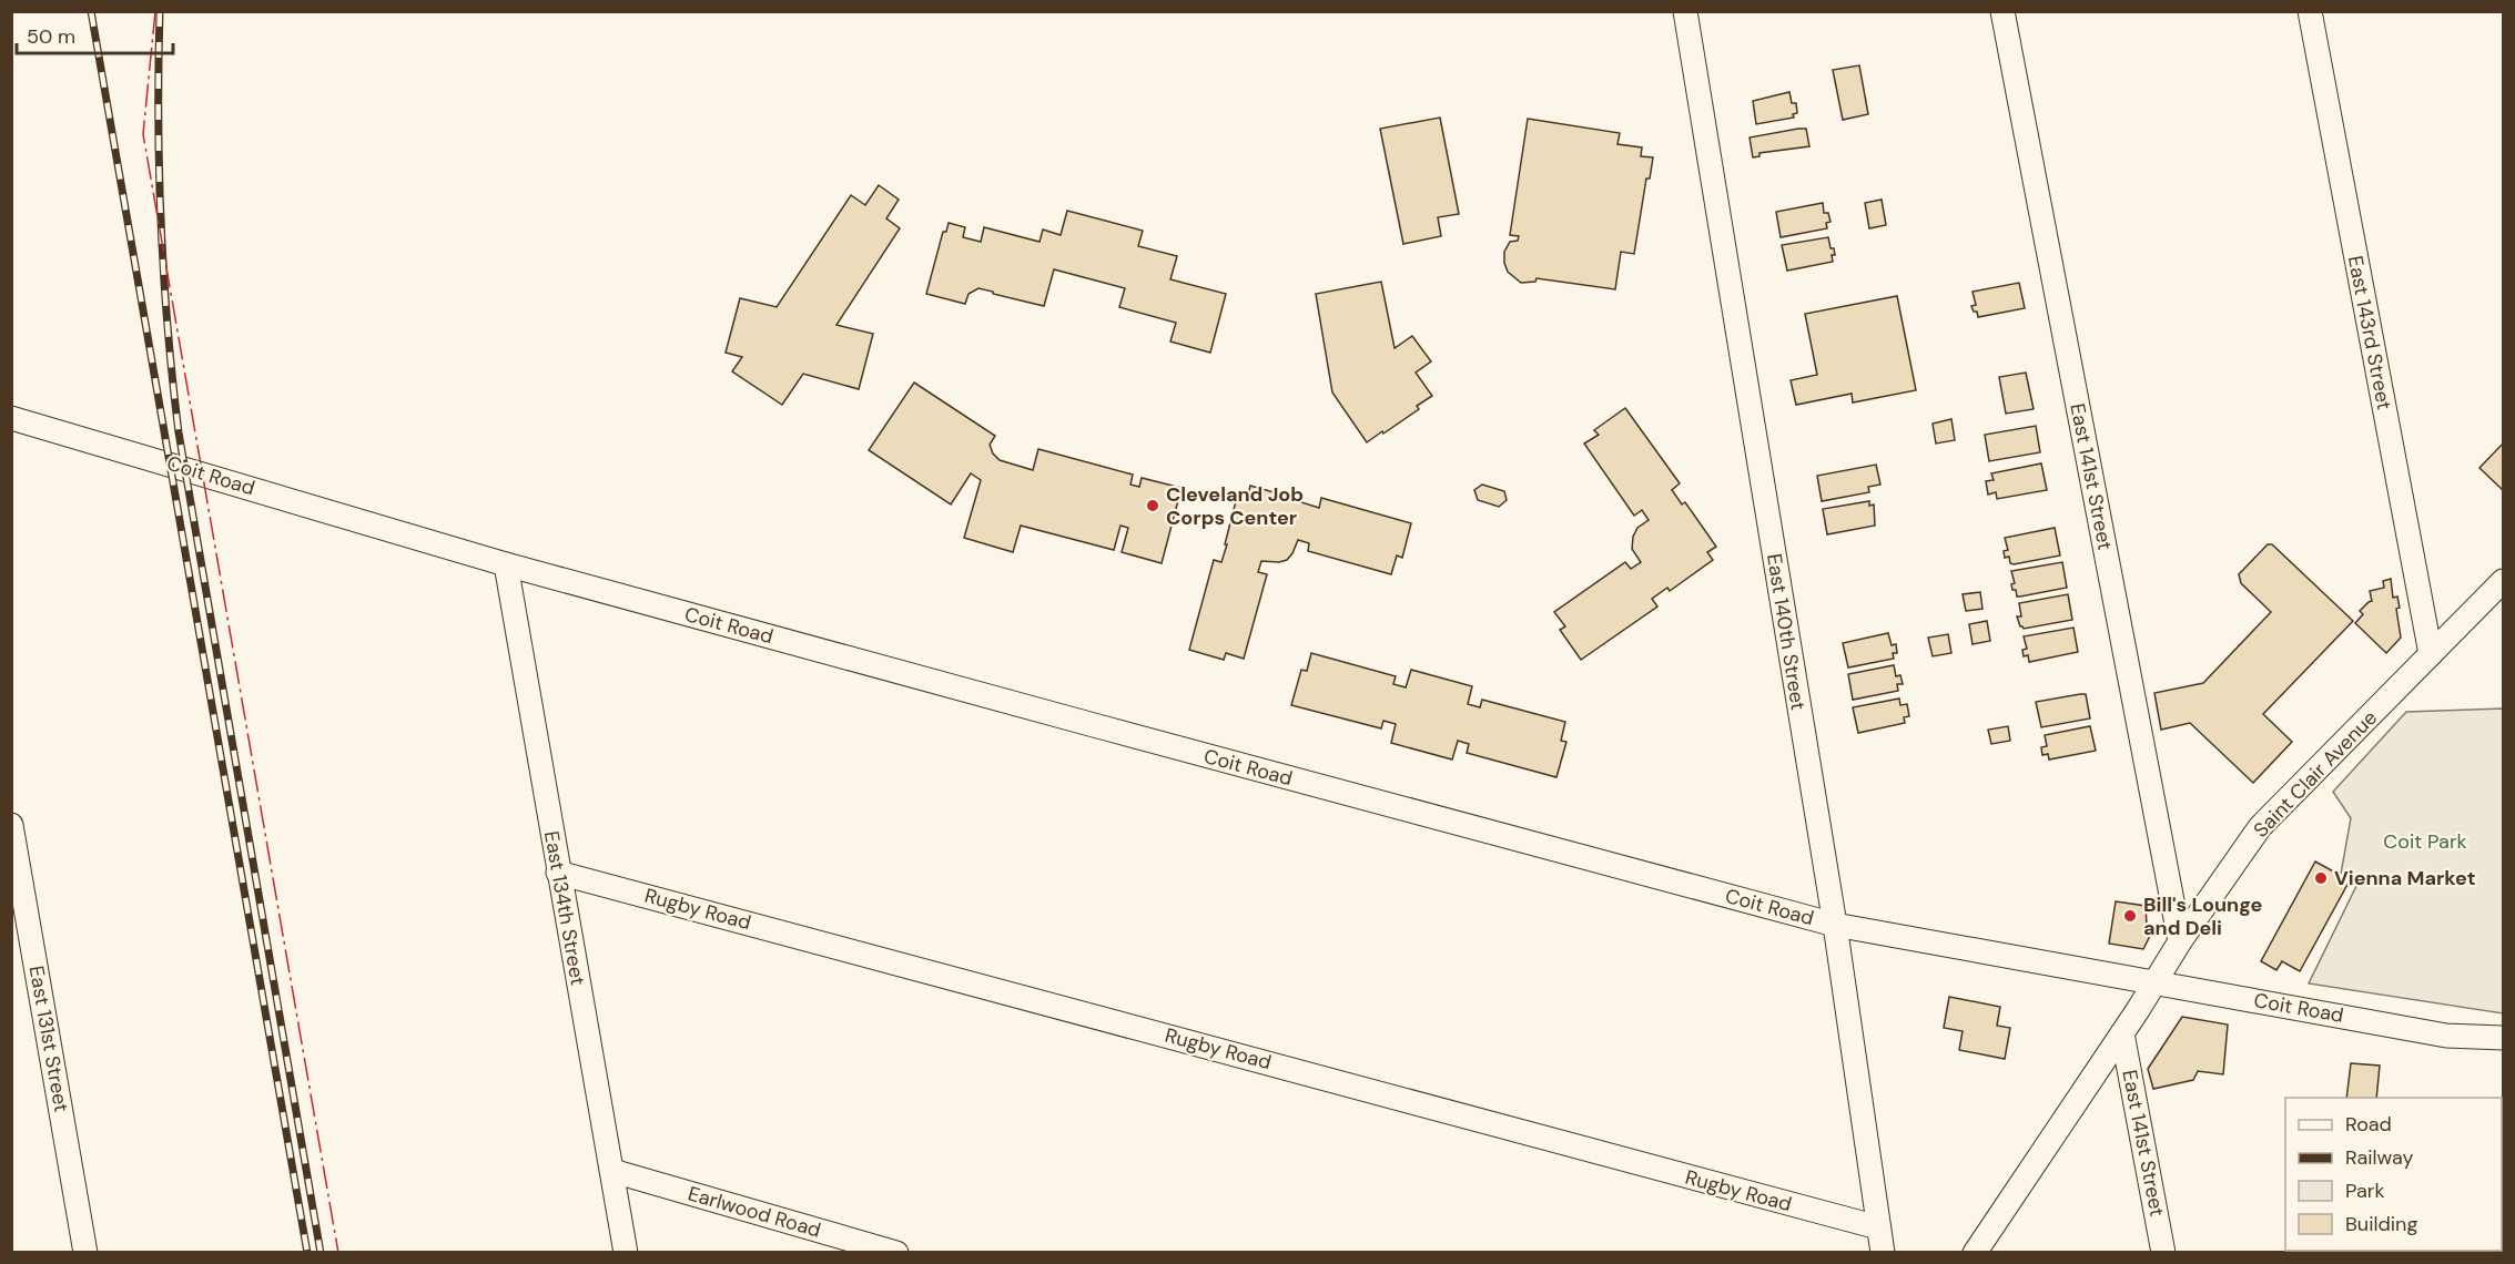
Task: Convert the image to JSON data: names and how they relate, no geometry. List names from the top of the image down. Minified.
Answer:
{"streets":{"street":["East 143rd Street","Coit Road","East 141st Street","East 140th Street","Saint Clair Avenue","East 134th Street","Rugby Road","East 131st Street","Earlwood Road"]},"crossings":[["East 143rd Street","Saint Clair Avenue"],["Coit Road","East 140th Street"],["Coit Road","Saint Clair Avenue"],["Coit Road","East 134th Street"],["East 141st Street","Saint Clair Avenue"],["East 140th Street","Rugby Road"],["East 134th Street","Rugby Road"],["East 134th Street","Earlwood Road"]],"parks":["Coit Park"],"places":["Cleveland Job Corps Center","Vienna Market","Bill's Lounge and Deli"],"legend":["Road","Railway","Park","Building"],"scale_bar":"50 m"}
